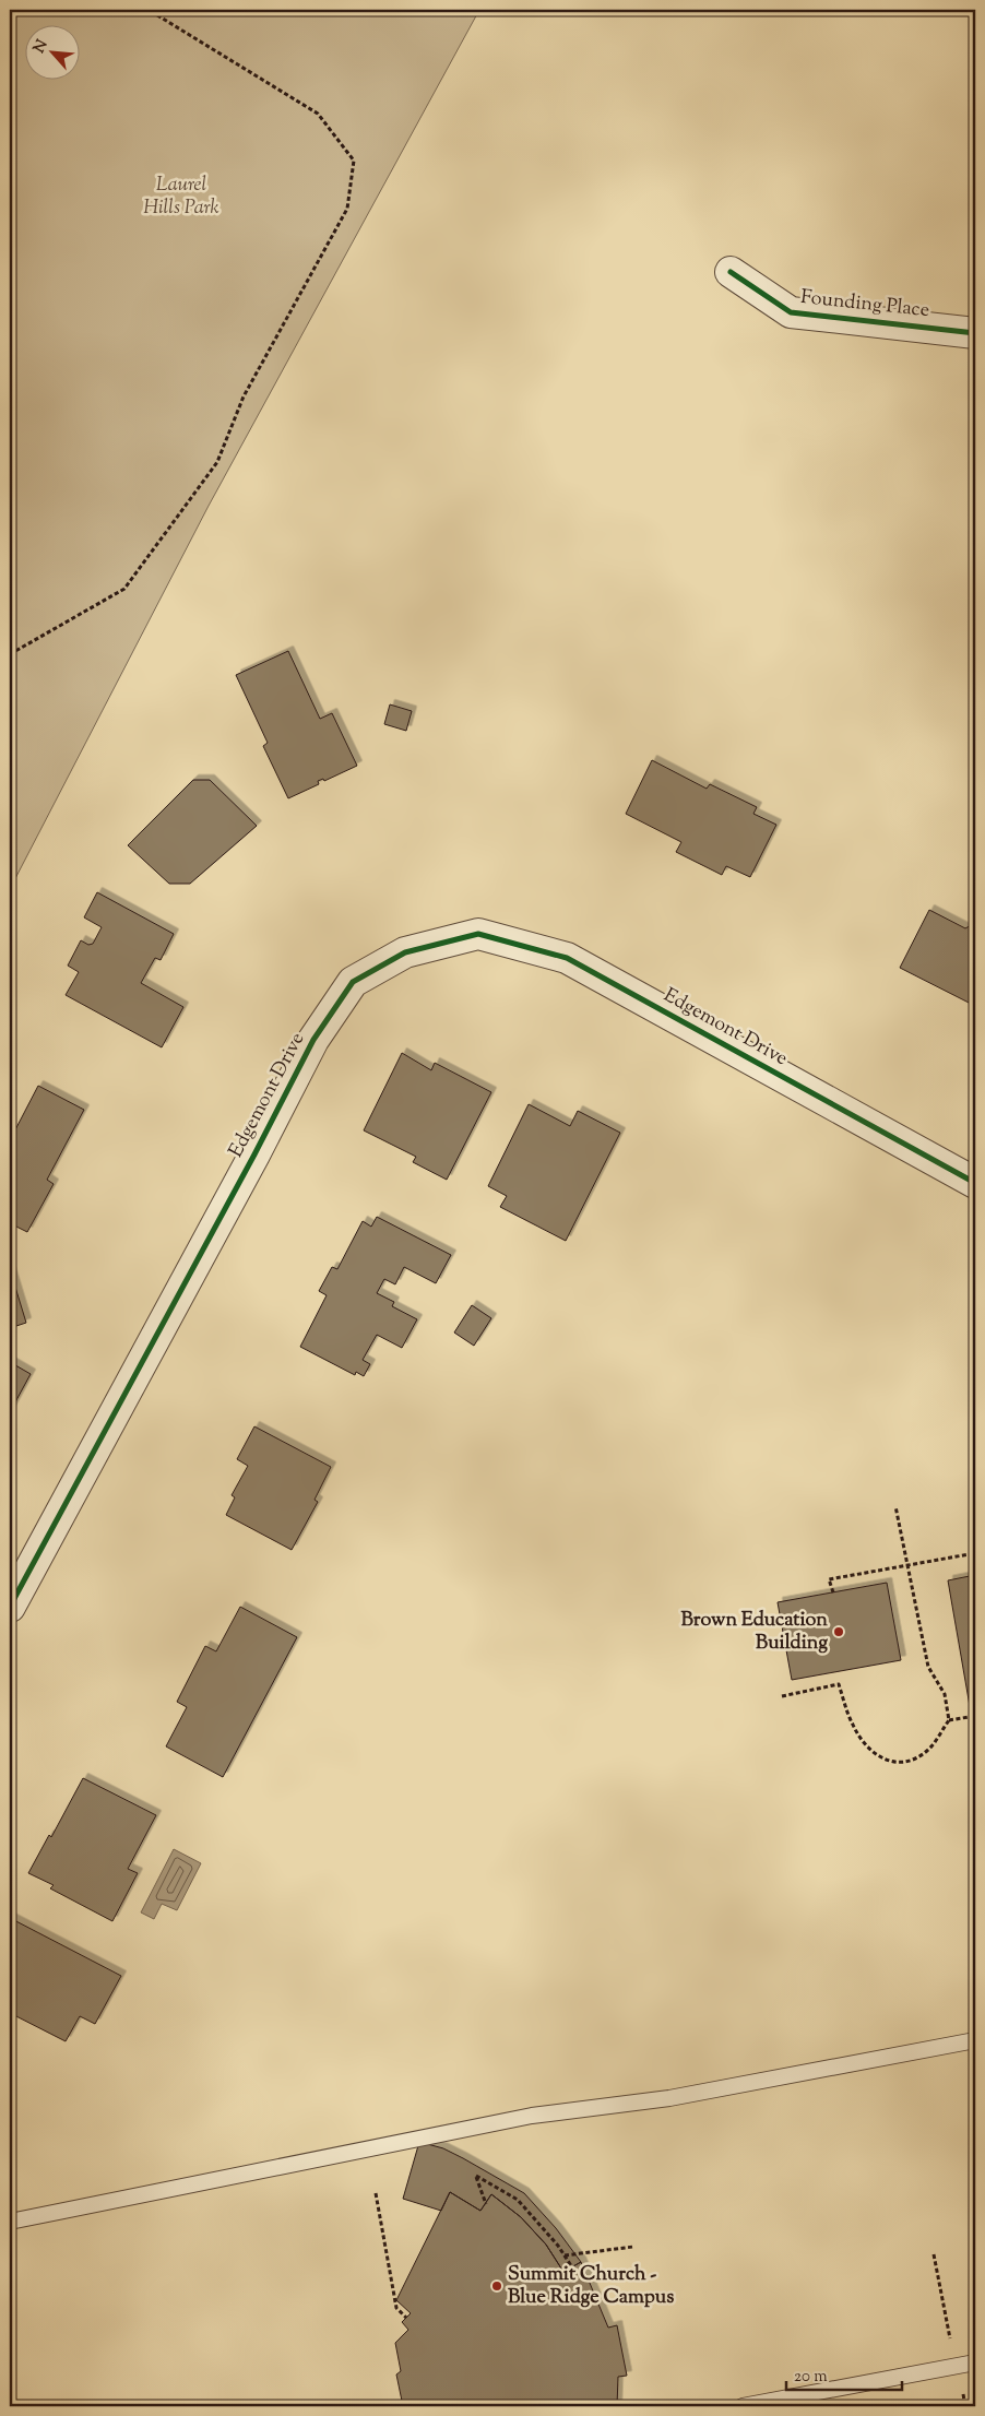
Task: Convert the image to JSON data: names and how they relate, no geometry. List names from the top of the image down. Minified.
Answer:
{"streets":{"street":["Founding Place","Edgemont Drive"]},"parks":["Laurel Hills Park"],"places":["Brown Education Building","Summit Church - Blue Ridge Campus"],"scale_bar":"20 m","north":"top left"}
